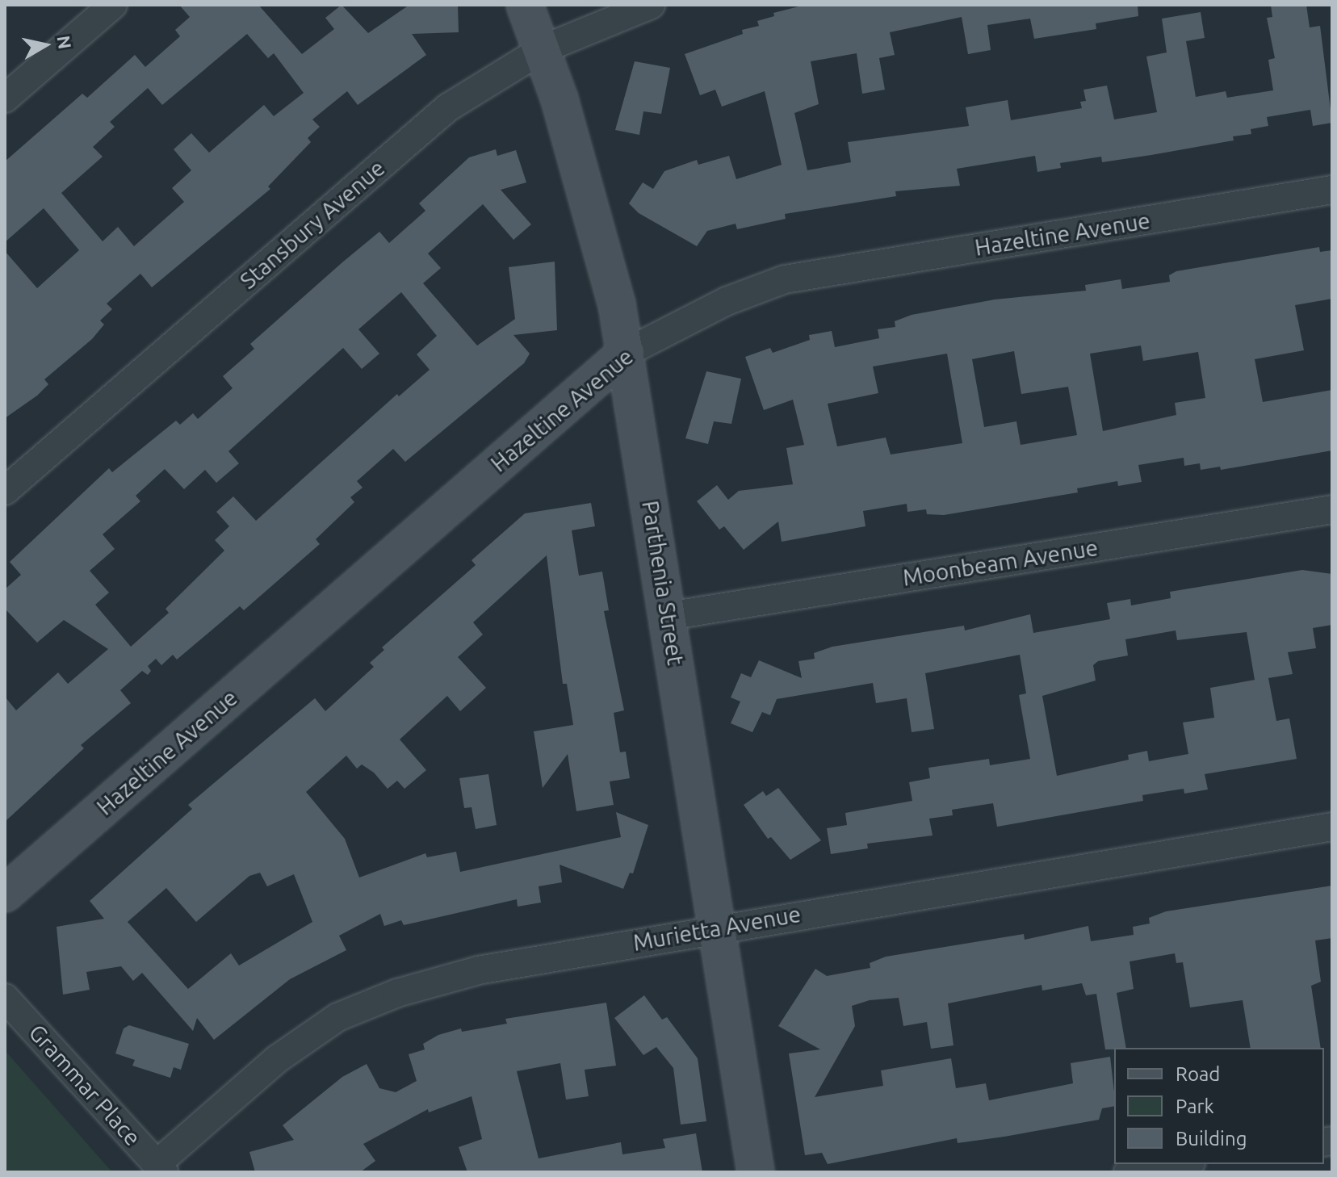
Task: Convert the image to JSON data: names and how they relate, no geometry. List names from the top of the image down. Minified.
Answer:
{"streets":{"street":["Stansbury Avenue","Hazeltine Avenue","Moonbeam Avenue","Parthenia Street","Murietta Avenue","Grammar Place"]},"crossings":[["Stansbury Avenue","Parthenia Street"],["Hazeltine Avenue","Parthenia Street"],["Moonbeam Avenue","Parthenia Street"],["Parthenia Street","Murietta Avenue"],["Murietta Avenue","Grammar Place"]],"legend":["Road","Park","Building"],"north":"right"}
